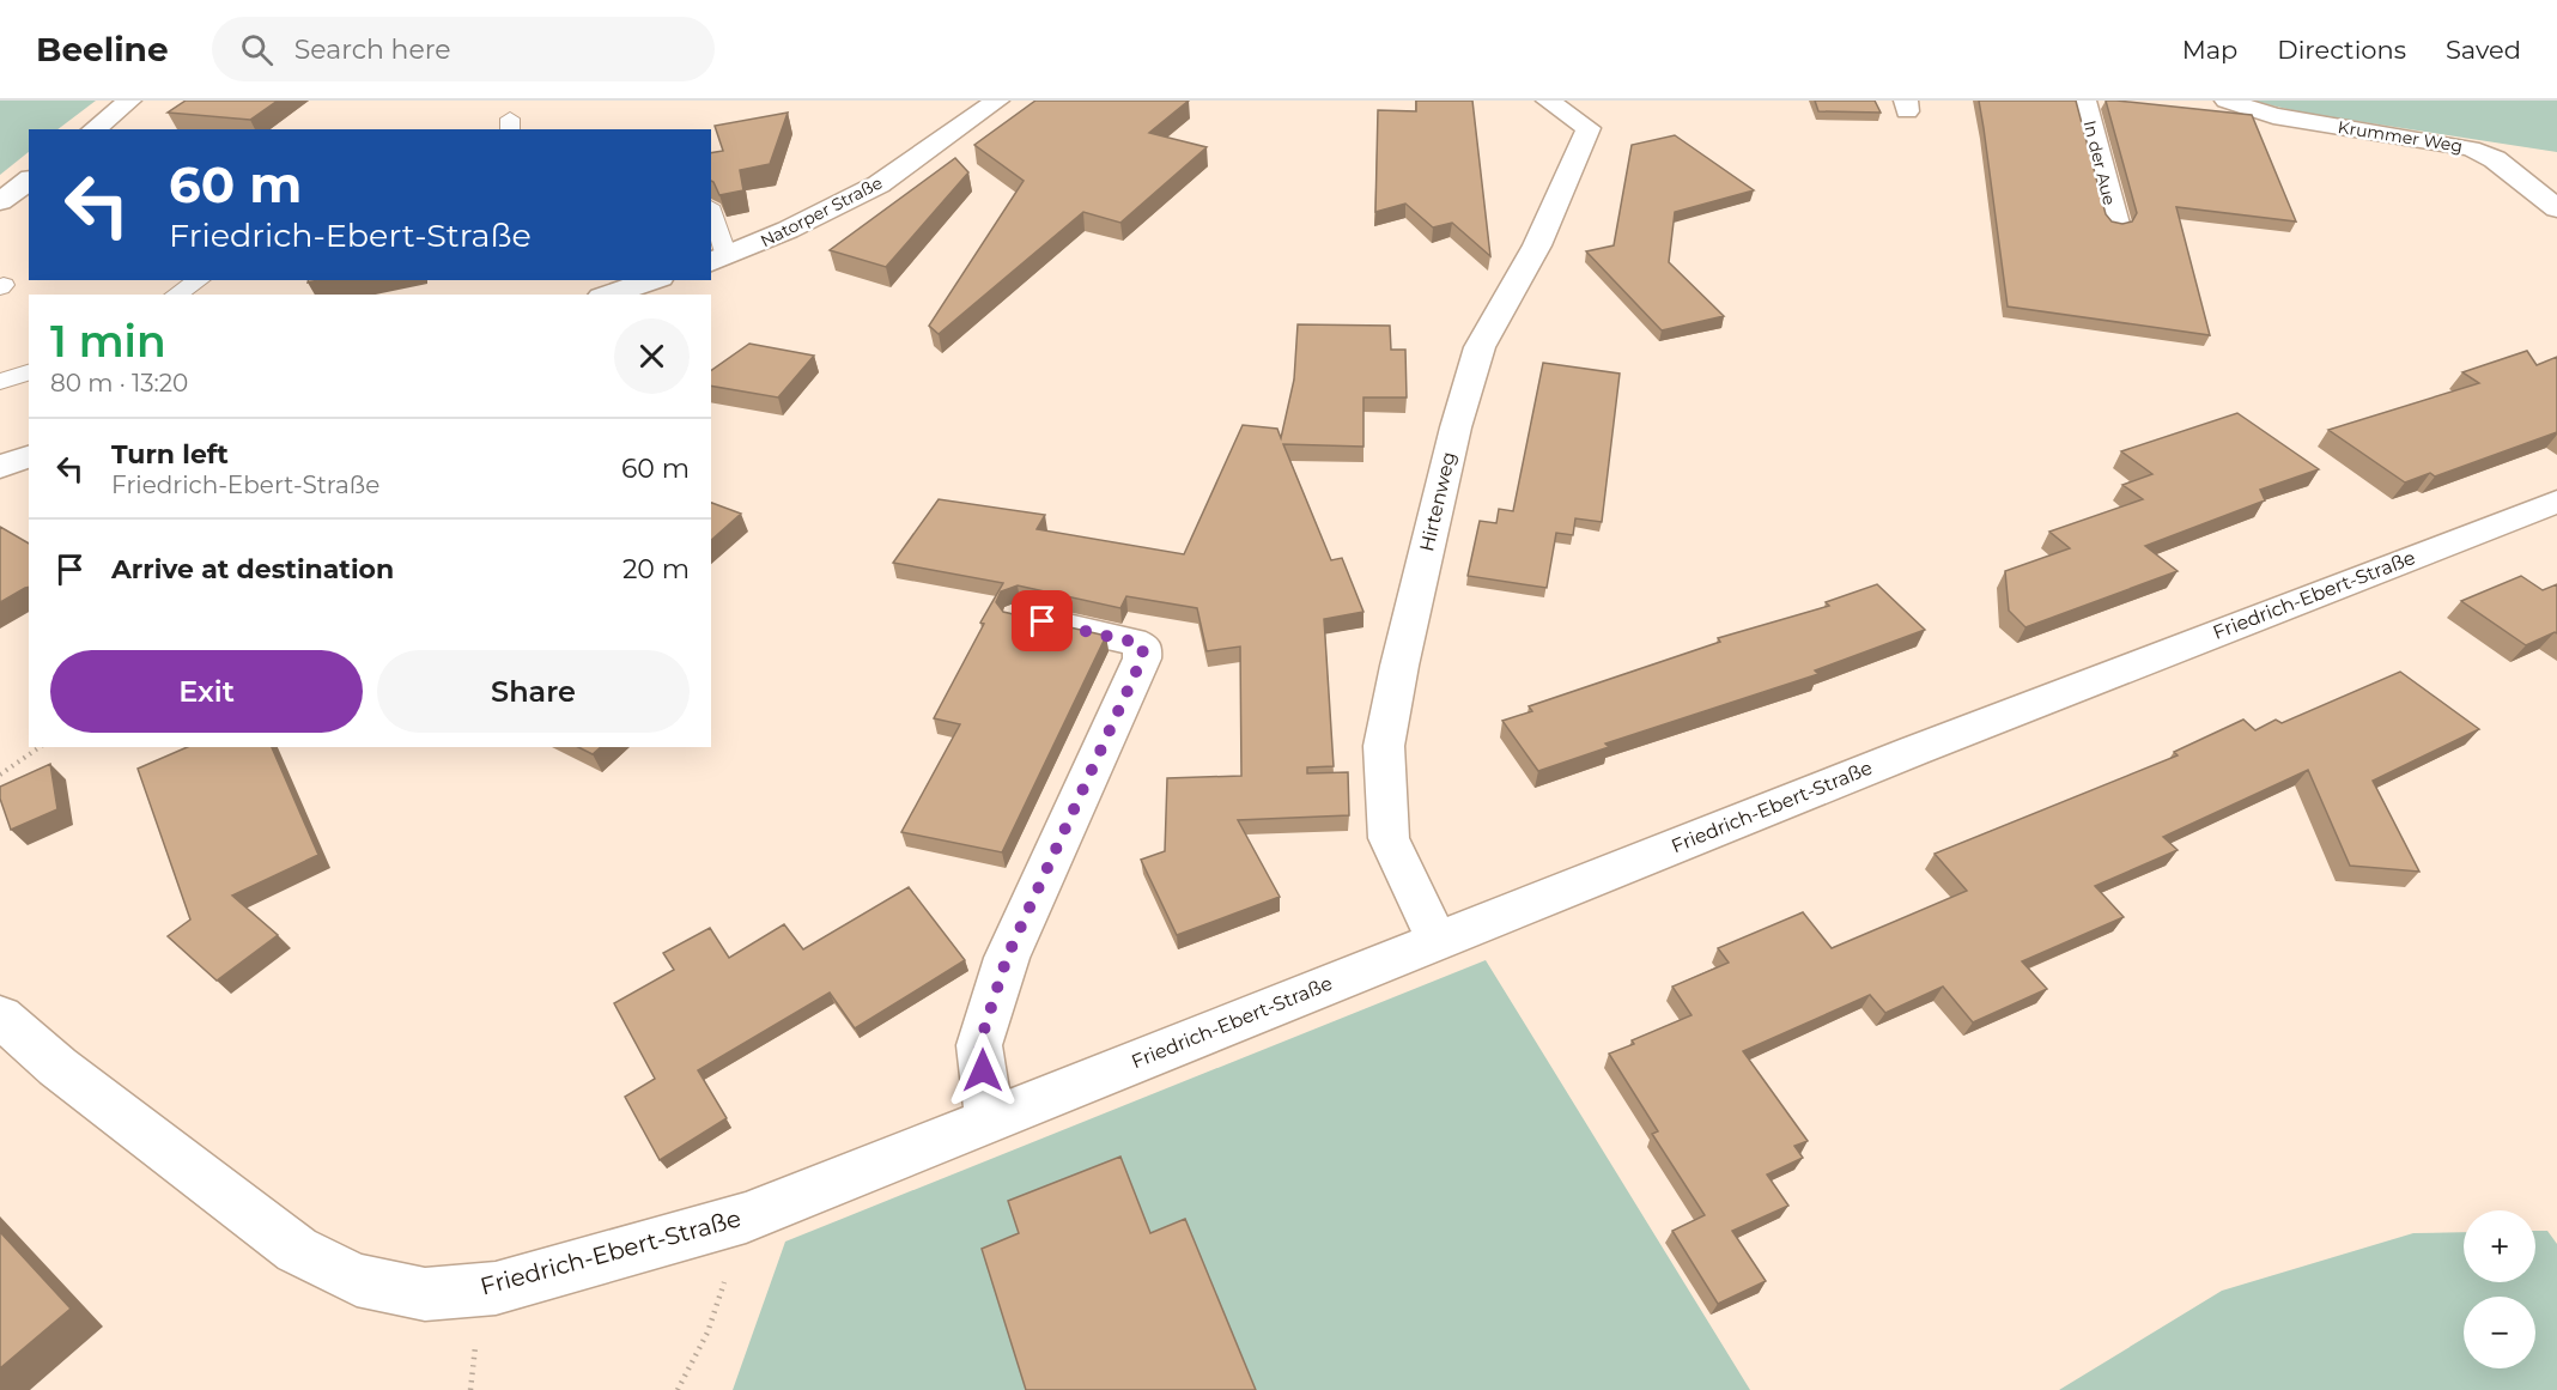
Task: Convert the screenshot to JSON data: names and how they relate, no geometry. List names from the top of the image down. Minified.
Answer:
{"streets":{"street":["Krummer Weg","In der Aue","Natorper Straße","Hirtenweg","Friedrich-Ebert-Straße"]},"crossings":[["Hirtenweg","Friedrich-Ebert-Straße"]],"page":{"header":"Beeline","search":"Search here","nav":["Map","Directions","Saved"],"turn":["60 m","Friedrich-Ebert-Straße"],"heading":["1 min","80 m · 13:20"],"list":[{"name":"Turn left","note":"Friedrich-Ebert-Straße","value":"60 m"},{"name":"Arrive at destination","value":"20 m"}],"buttons":["Exit","Share"],"map_buttons":["+","−"]}}
